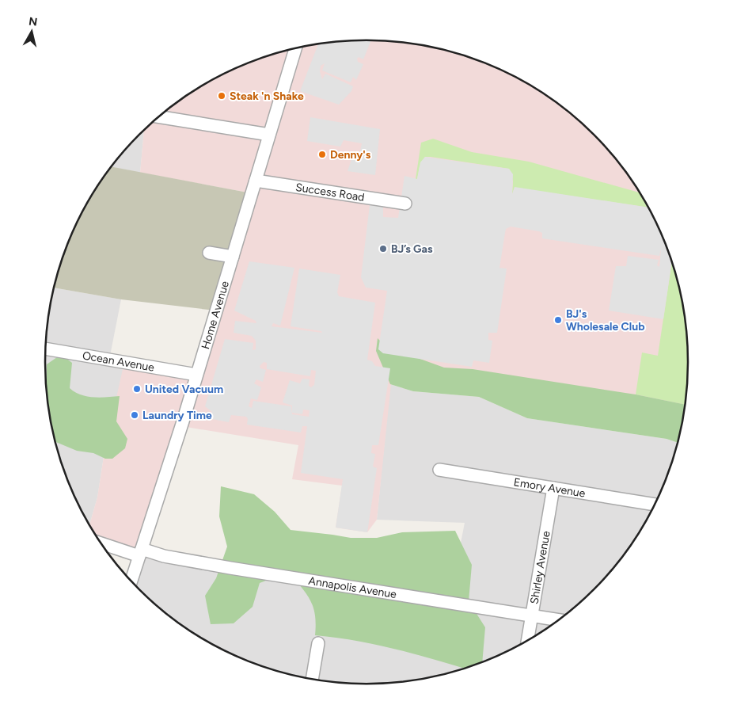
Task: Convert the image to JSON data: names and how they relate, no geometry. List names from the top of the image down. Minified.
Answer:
{"streets":{"street":["Success Road","Home Avenue","Ocean Avenue","Emory Avenue","Shirley Avenue","Annapolis Avenue"]},"crossings":[["Success Road","Home Avenue"],["Home Avenue","Ocean Avenue"],["Home Avenue","Annapolis Avenue"],["Emory Avenue","Shirley Avenue"],["Shirley Avenue","Annapolis Avenue"]],"places":["Steak 'n Shake","Denny's","BJ’s Gas","BJ's Wholesale Club","United Vacuum","Laundry Time"],"north":"top"}
